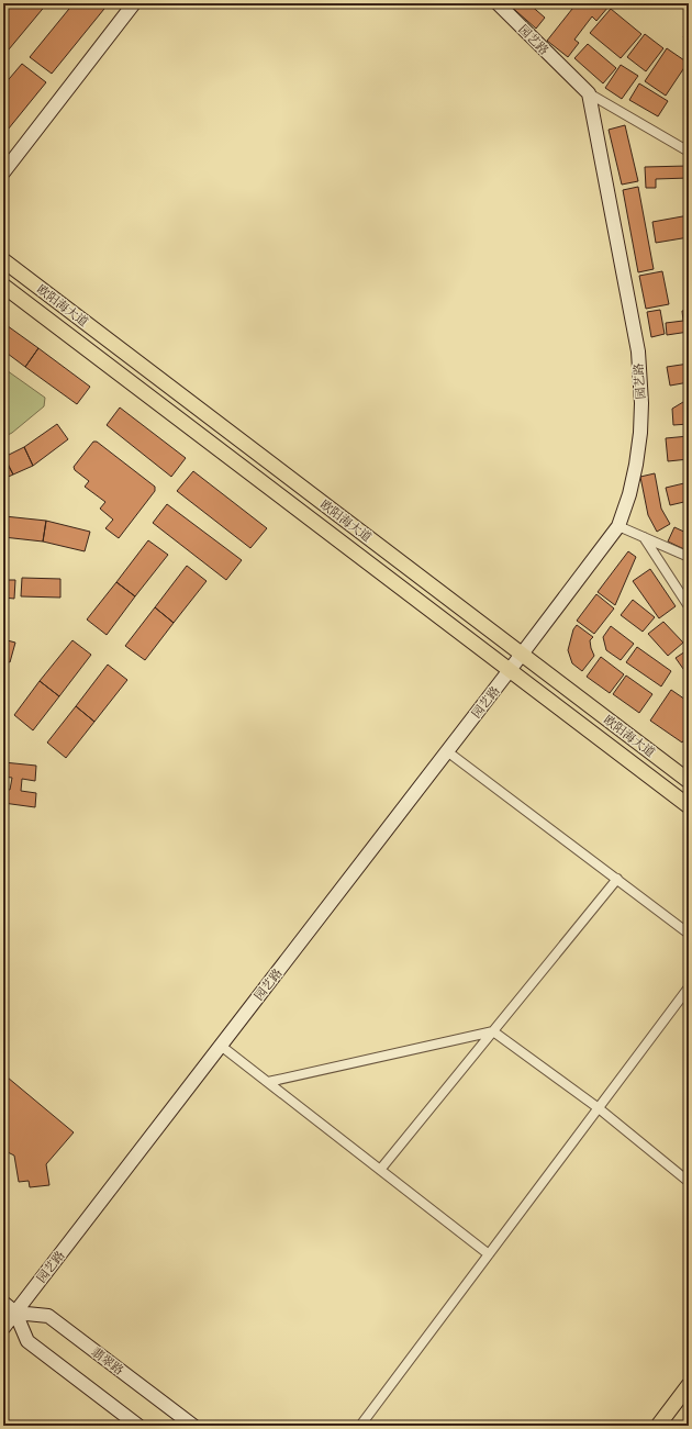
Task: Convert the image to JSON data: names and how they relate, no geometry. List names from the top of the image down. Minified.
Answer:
{"streets":{"main road":["欧阳海大道"],"street":["园艺路","翡翠路"]},"crossings":[["园艺路","欧阳海大道"],["园艺路","翡翠路"]]}
